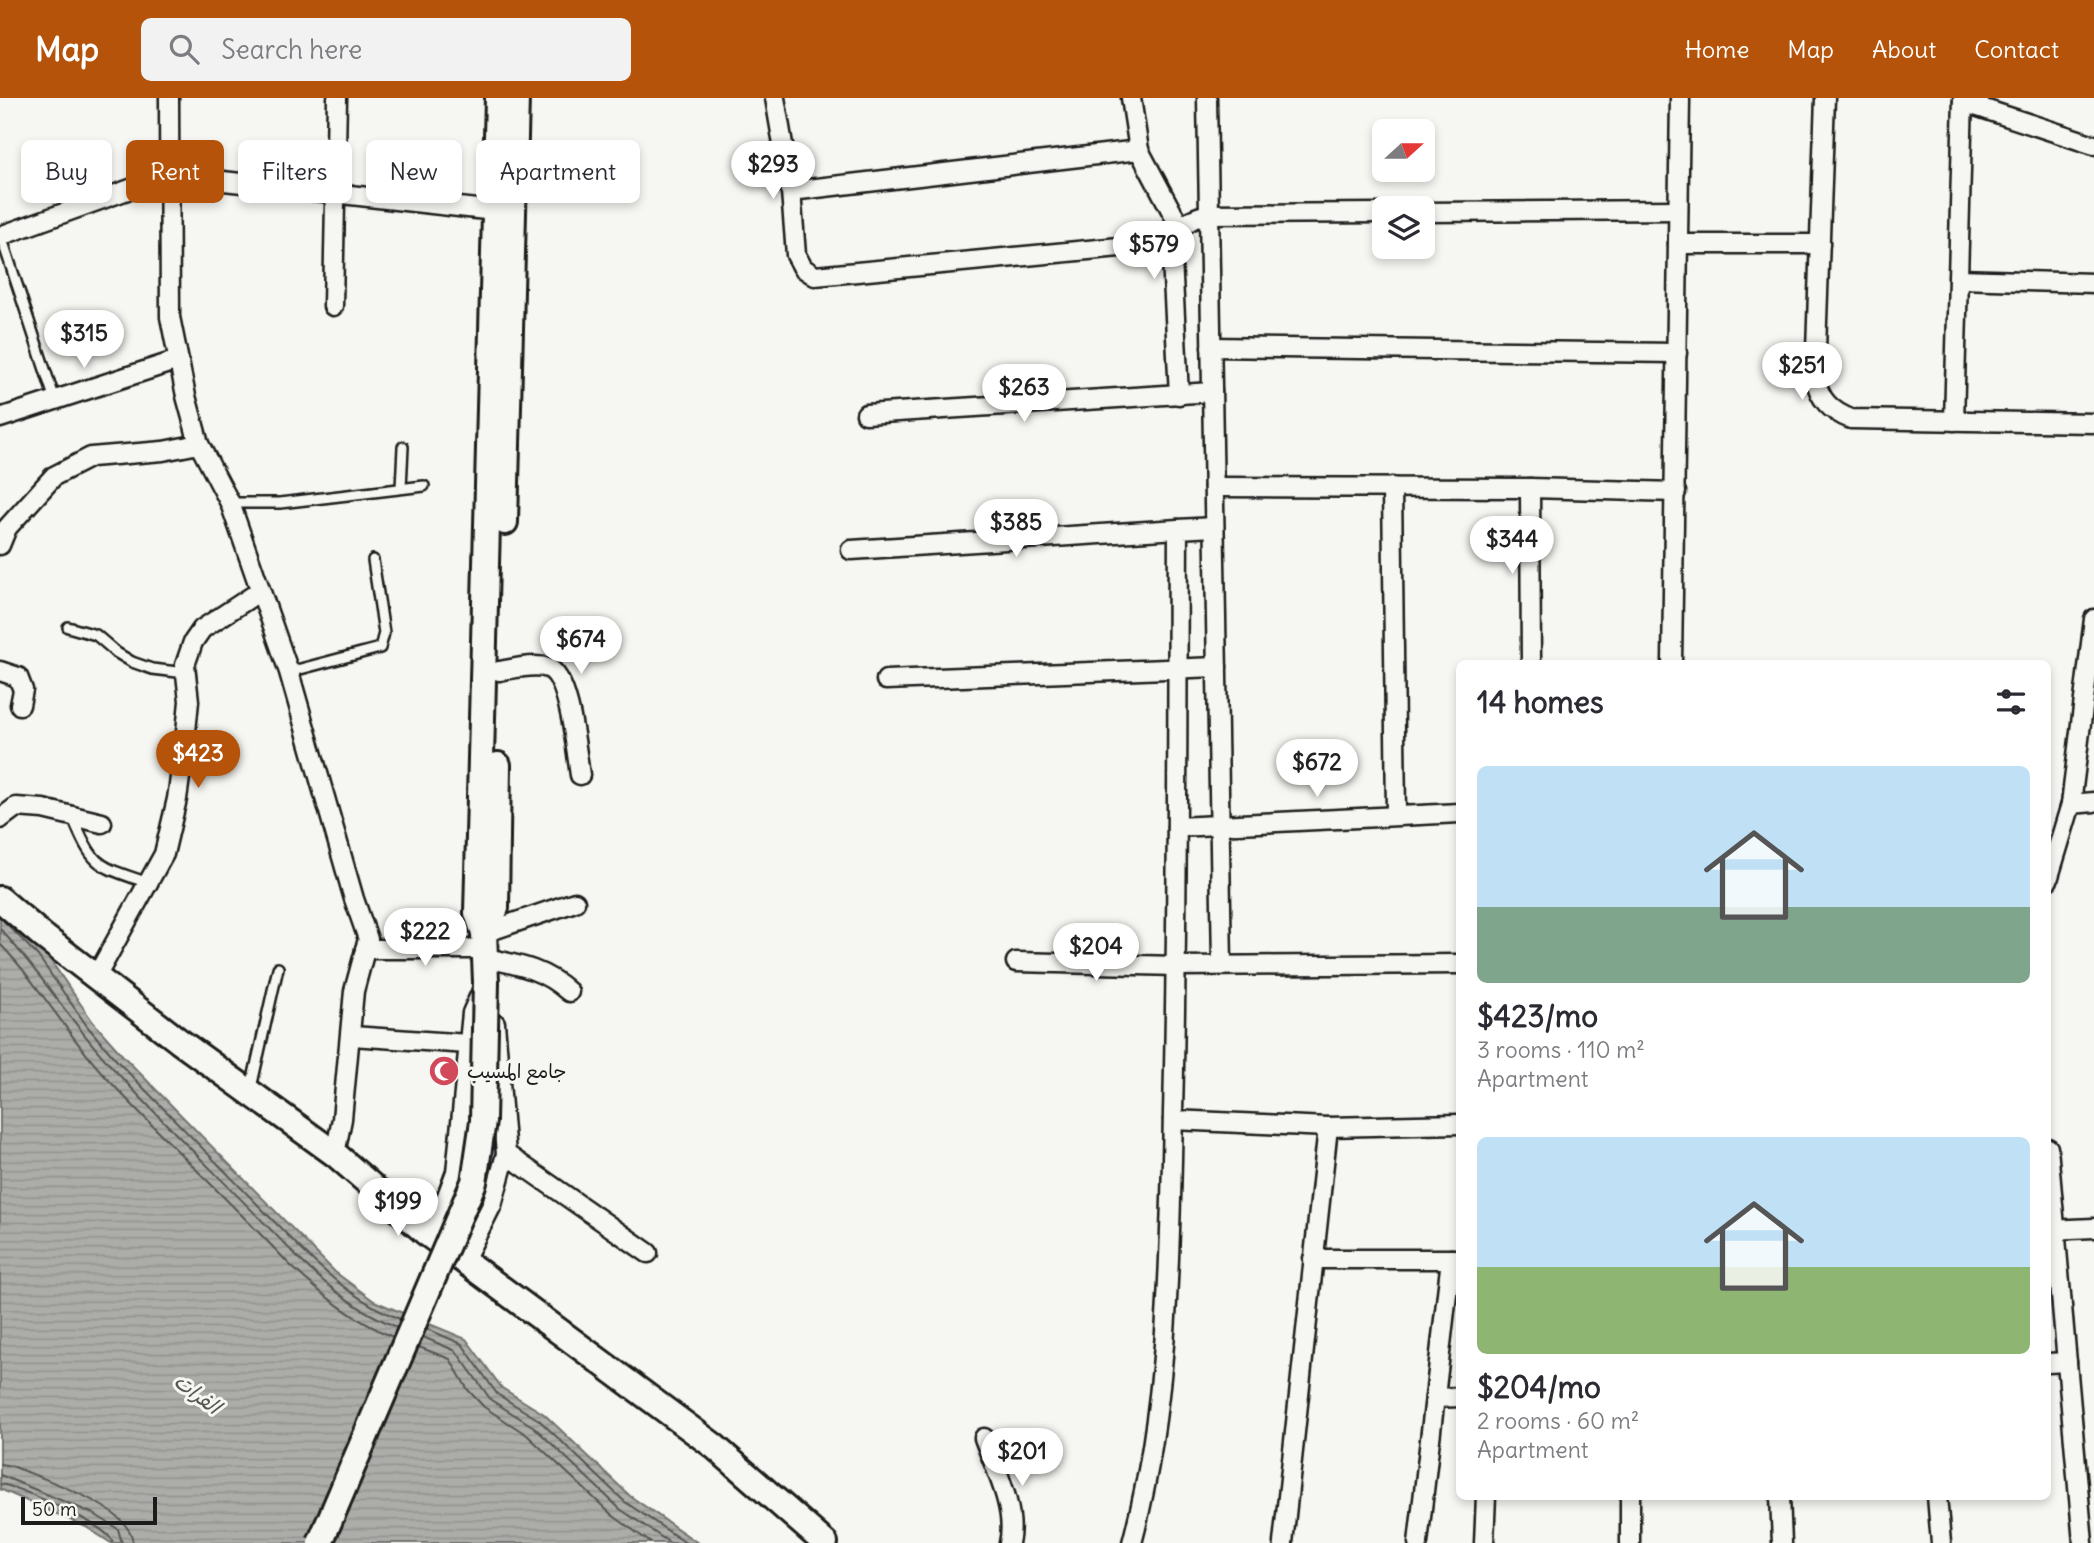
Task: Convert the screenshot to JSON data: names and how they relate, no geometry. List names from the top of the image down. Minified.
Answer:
{"water":["الفرات"],"places":{"mosque":["جامع المسيب"]},"scale_bar":"50 m","north":"right","page":{"header":"Map","search":"Search here","nav":["Home","Map","About","Contact"],"chip":["Buy","Rent","Filters","New","Apartment"],"price":["$293","$579","$315","$251","$263","$385","$344","$674","$423","$672","$222","$204","$199","$201"],"heading":"14 homes","list":[{"name":"$423/mo","note":"3 rooms · 110 m² · Apartment"},{"name":"$204/mo","note":"2 rooms · 60 m² · Apartment"}],"scale":"50 m"}}
